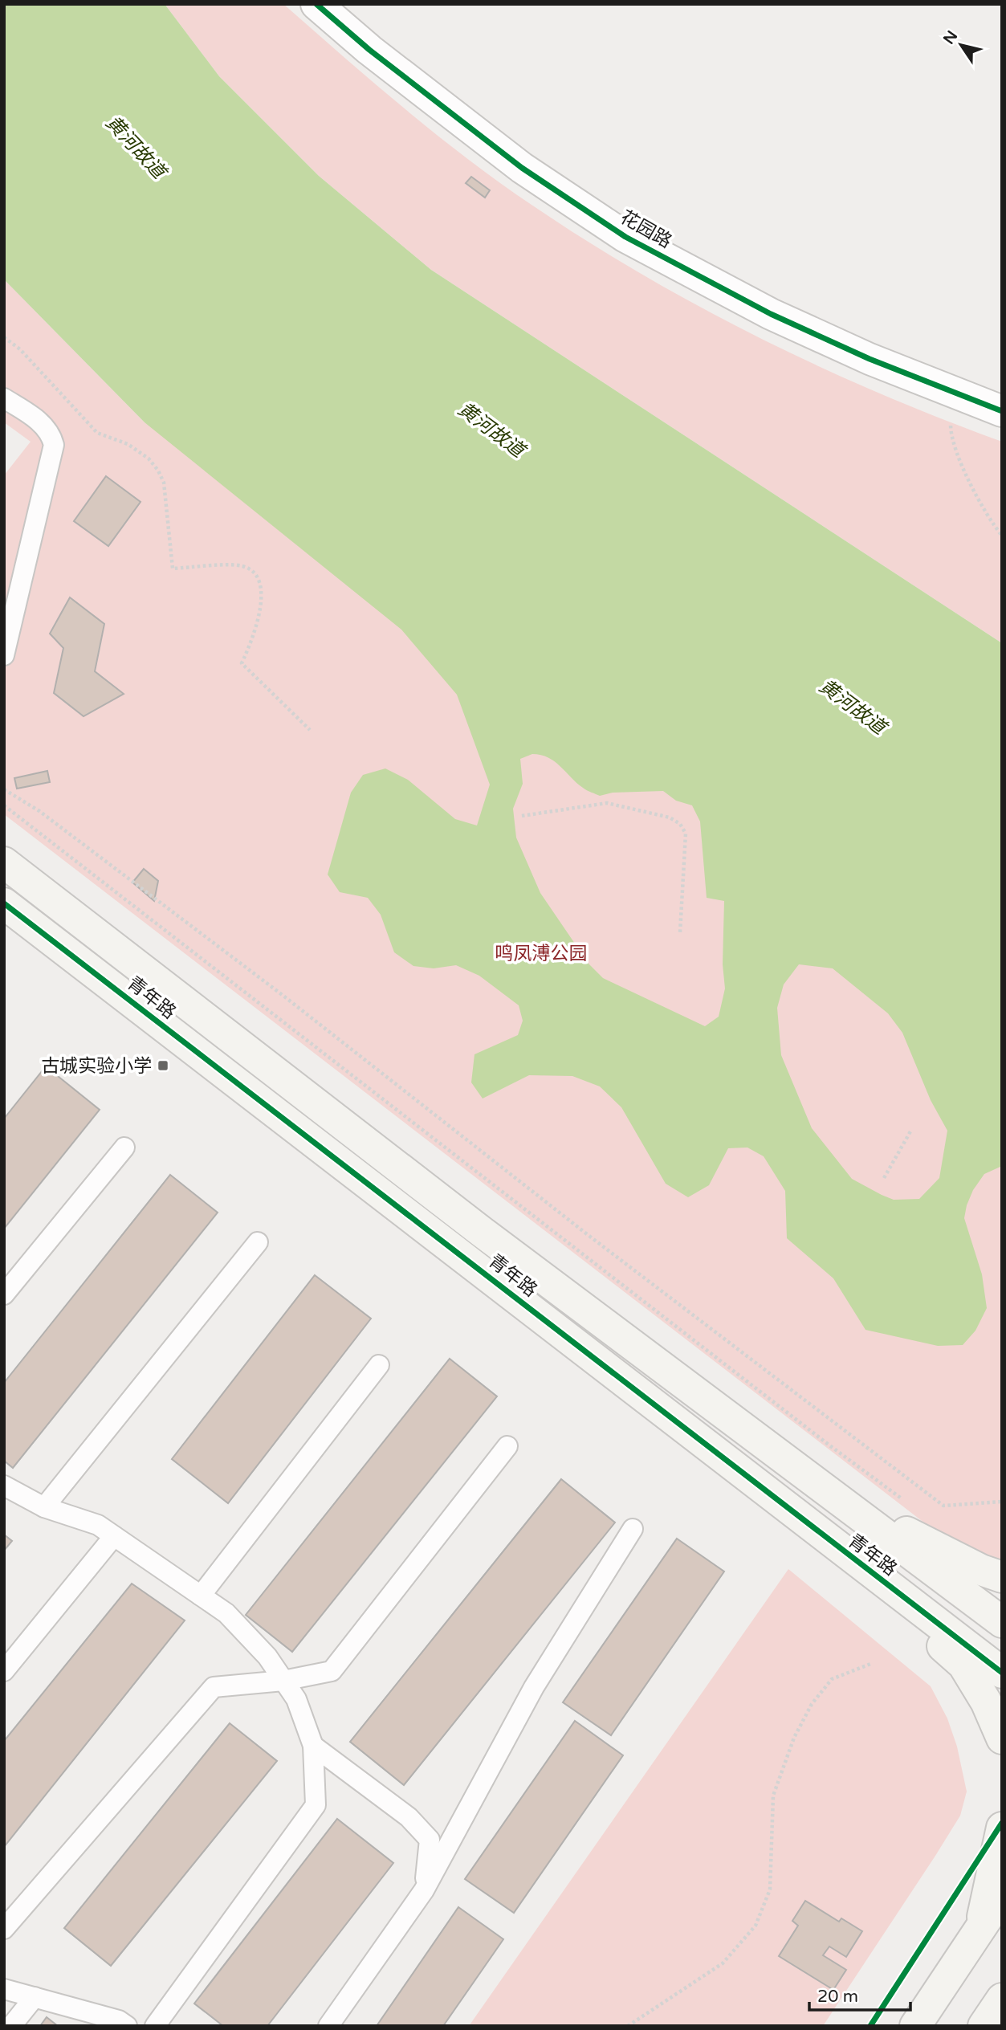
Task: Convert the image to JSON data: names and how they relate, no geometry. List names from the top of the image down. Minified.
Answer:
{"streets":{"street":["花园路","青年路"]},"water":["黄河故道"],"parks":["鸣凤溥公园"],"places":{"transit":["古城实验小学"]},"scale_bar":"20 m","north":"top left"}
